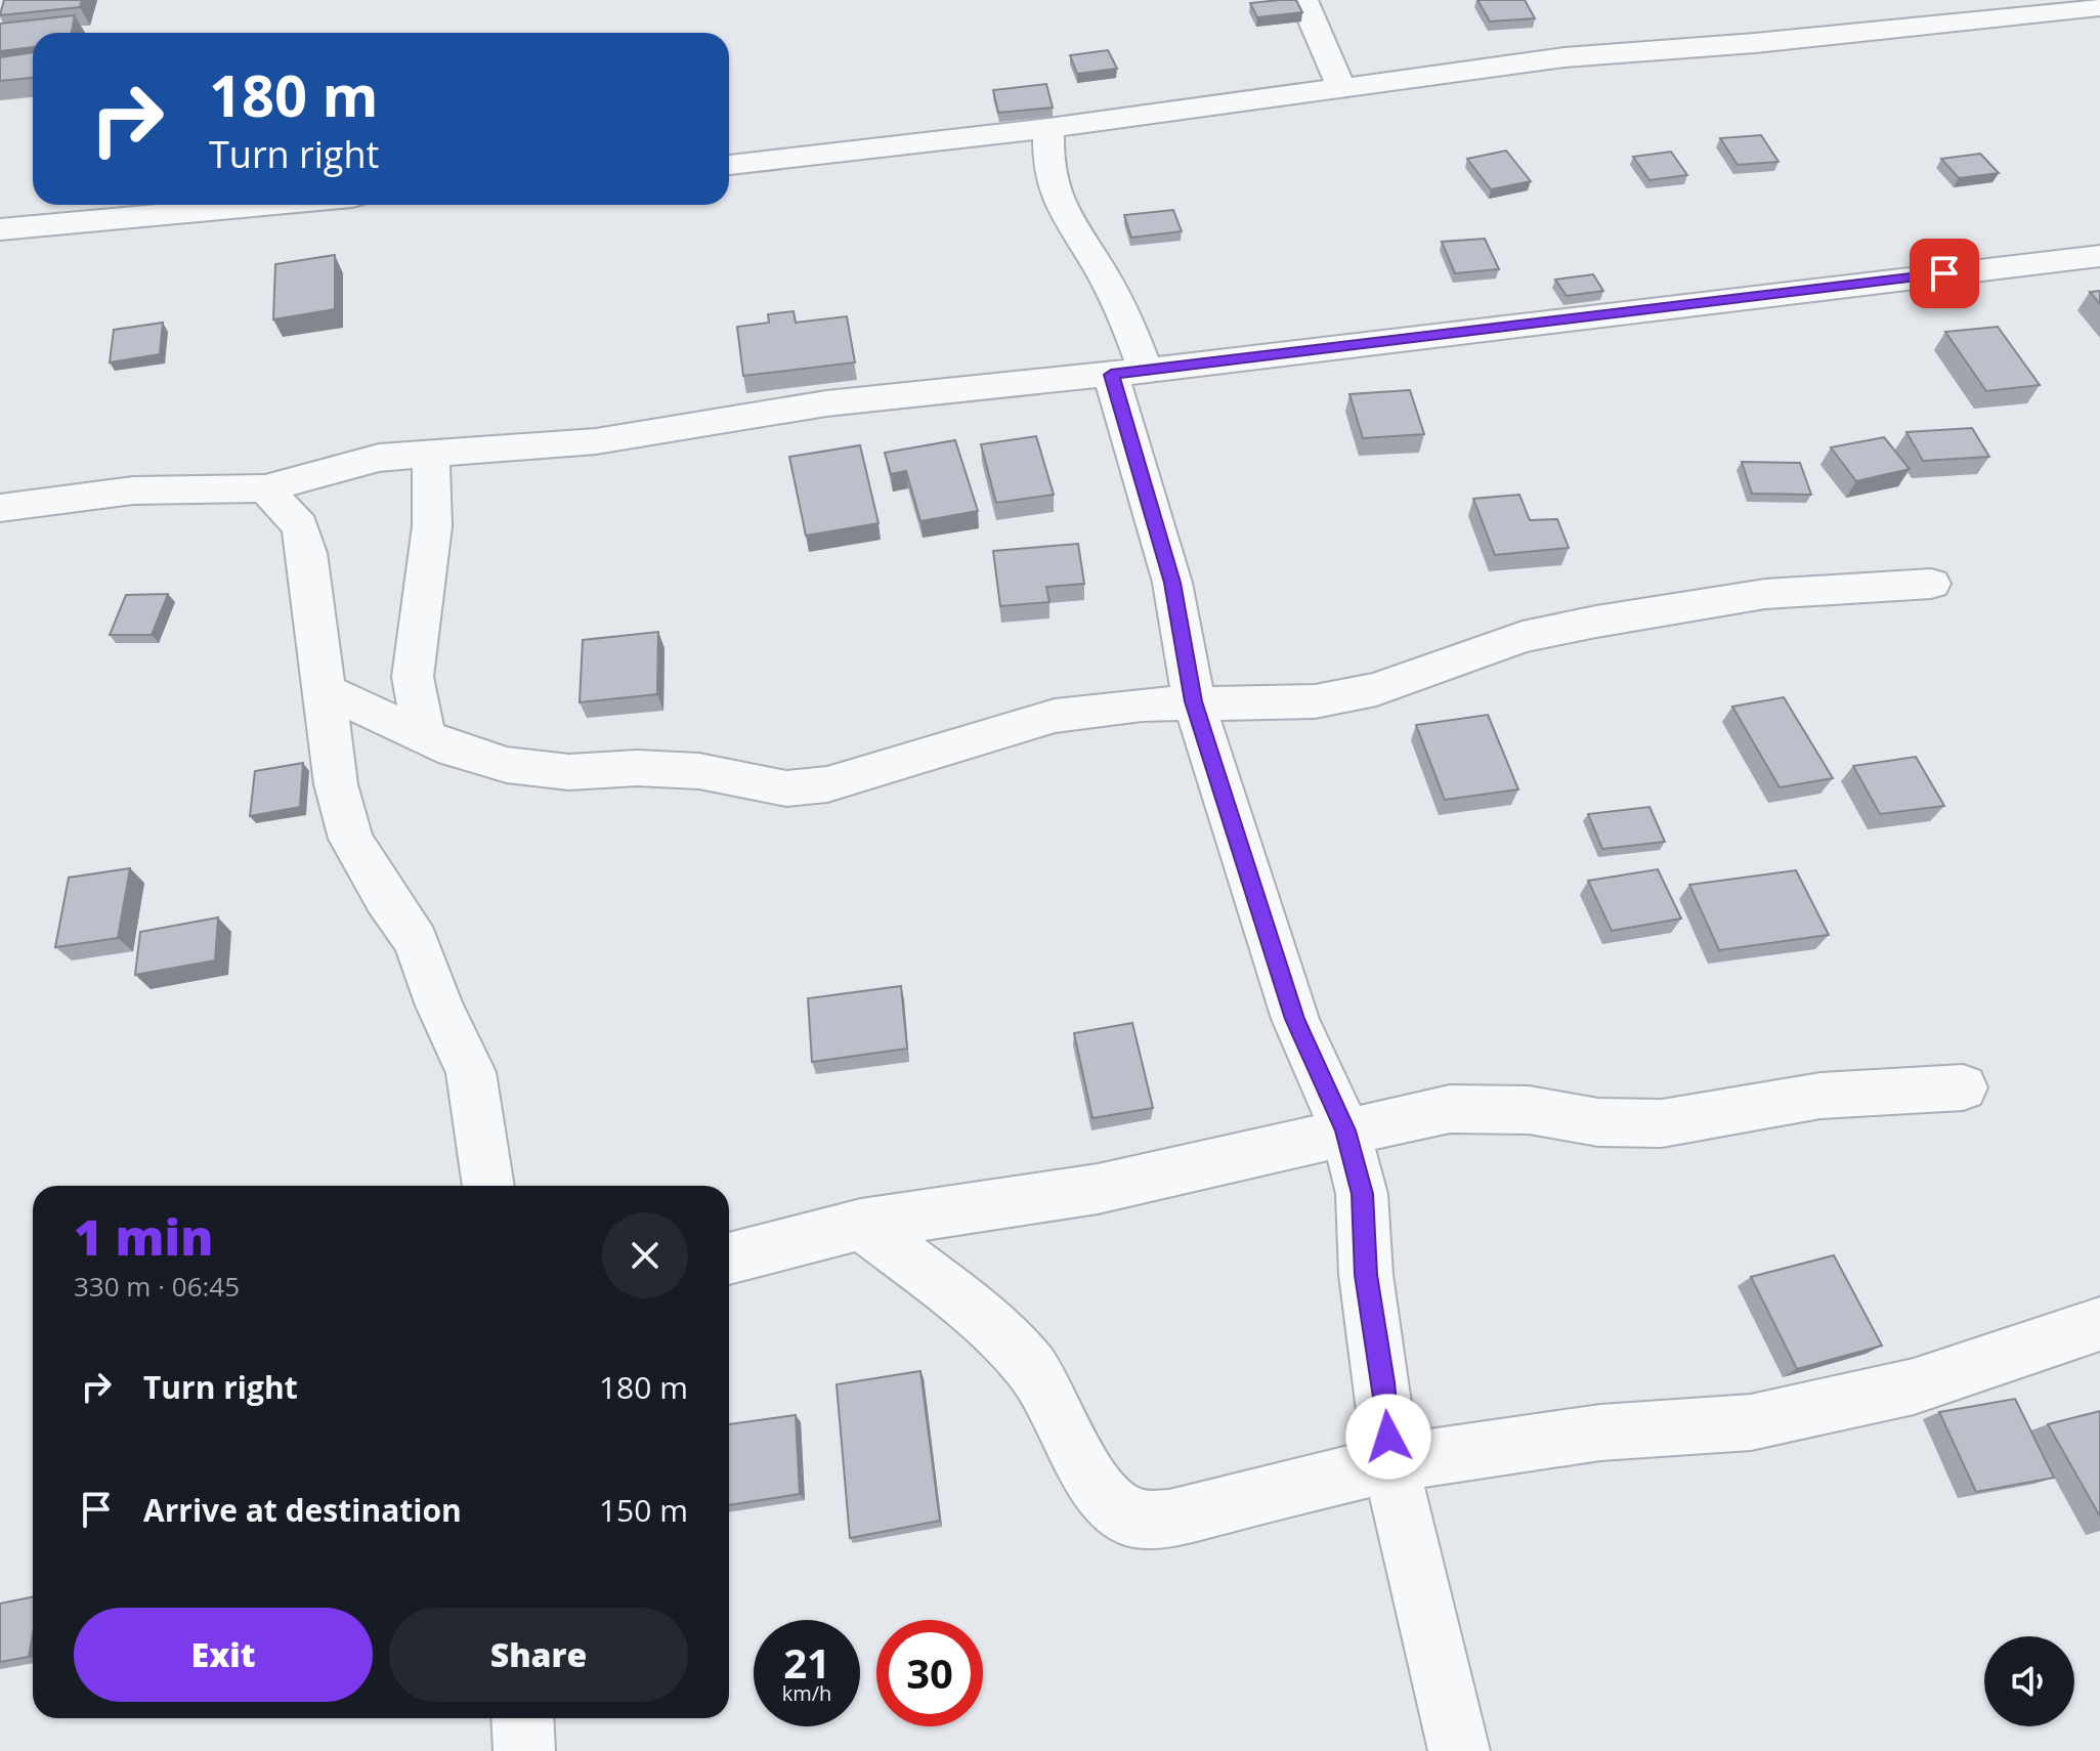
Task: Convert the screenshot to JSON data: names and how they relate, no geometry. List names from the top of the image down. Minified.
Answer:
{"page":{"turn":["180 m","Turn right"],"heading":["1 min","330 m · 06:45"],"list":[{"name":"Turn right","value":"180 m"},{"name":"Arrive at destination","value":"150 m"}],"buttons":["Exit","Share"],"speed":"21 km/h","limit":"30"}}
